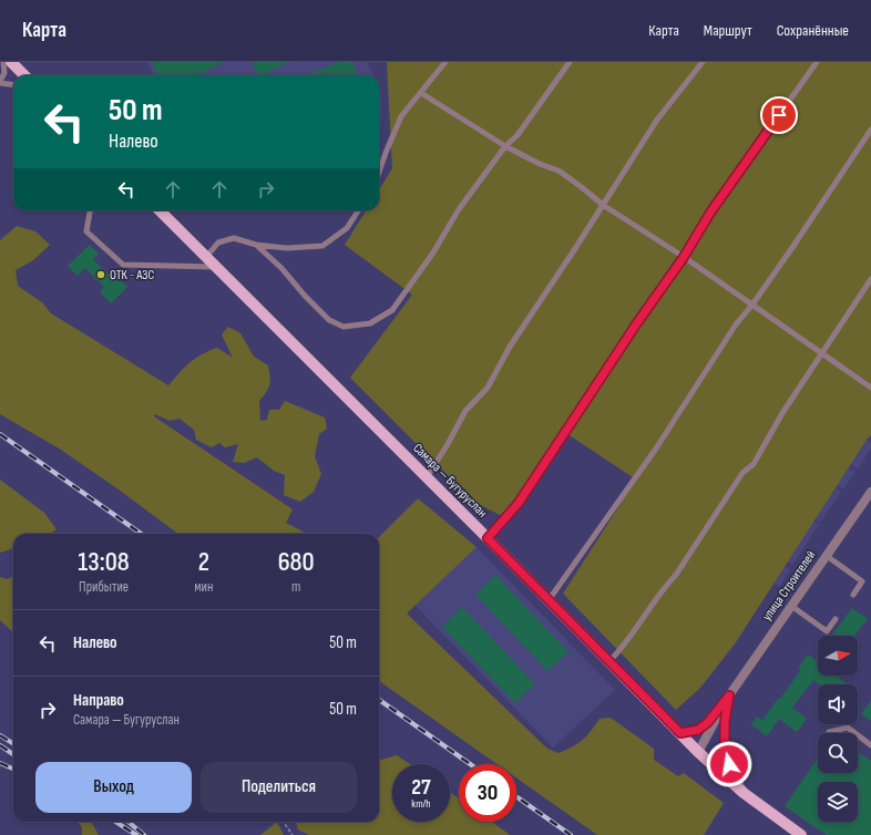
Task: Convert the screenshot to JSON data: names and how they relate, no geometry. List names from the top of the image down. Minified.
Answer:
{"streets":{"main road":["Самара — Бугуруслан"],"street":["улица Строителей"]},"places":["ОТК - АЗС"],"north":"right","page":{"header":"Карта","nav":["Карта","Маршрут","Сохранённые"],"turn":["50 m","Налево"],"eta":["13:08","Прибытие","2","мин","680","m"],"list":[{"name":"Налево","value":"50 m"},{"name":"Направо","note":"Самара — Бугуруслан","value":"50 m"}],"buttons":["Выход","Поделиться"],"speed":"27 km/h","limit":"30"}}
